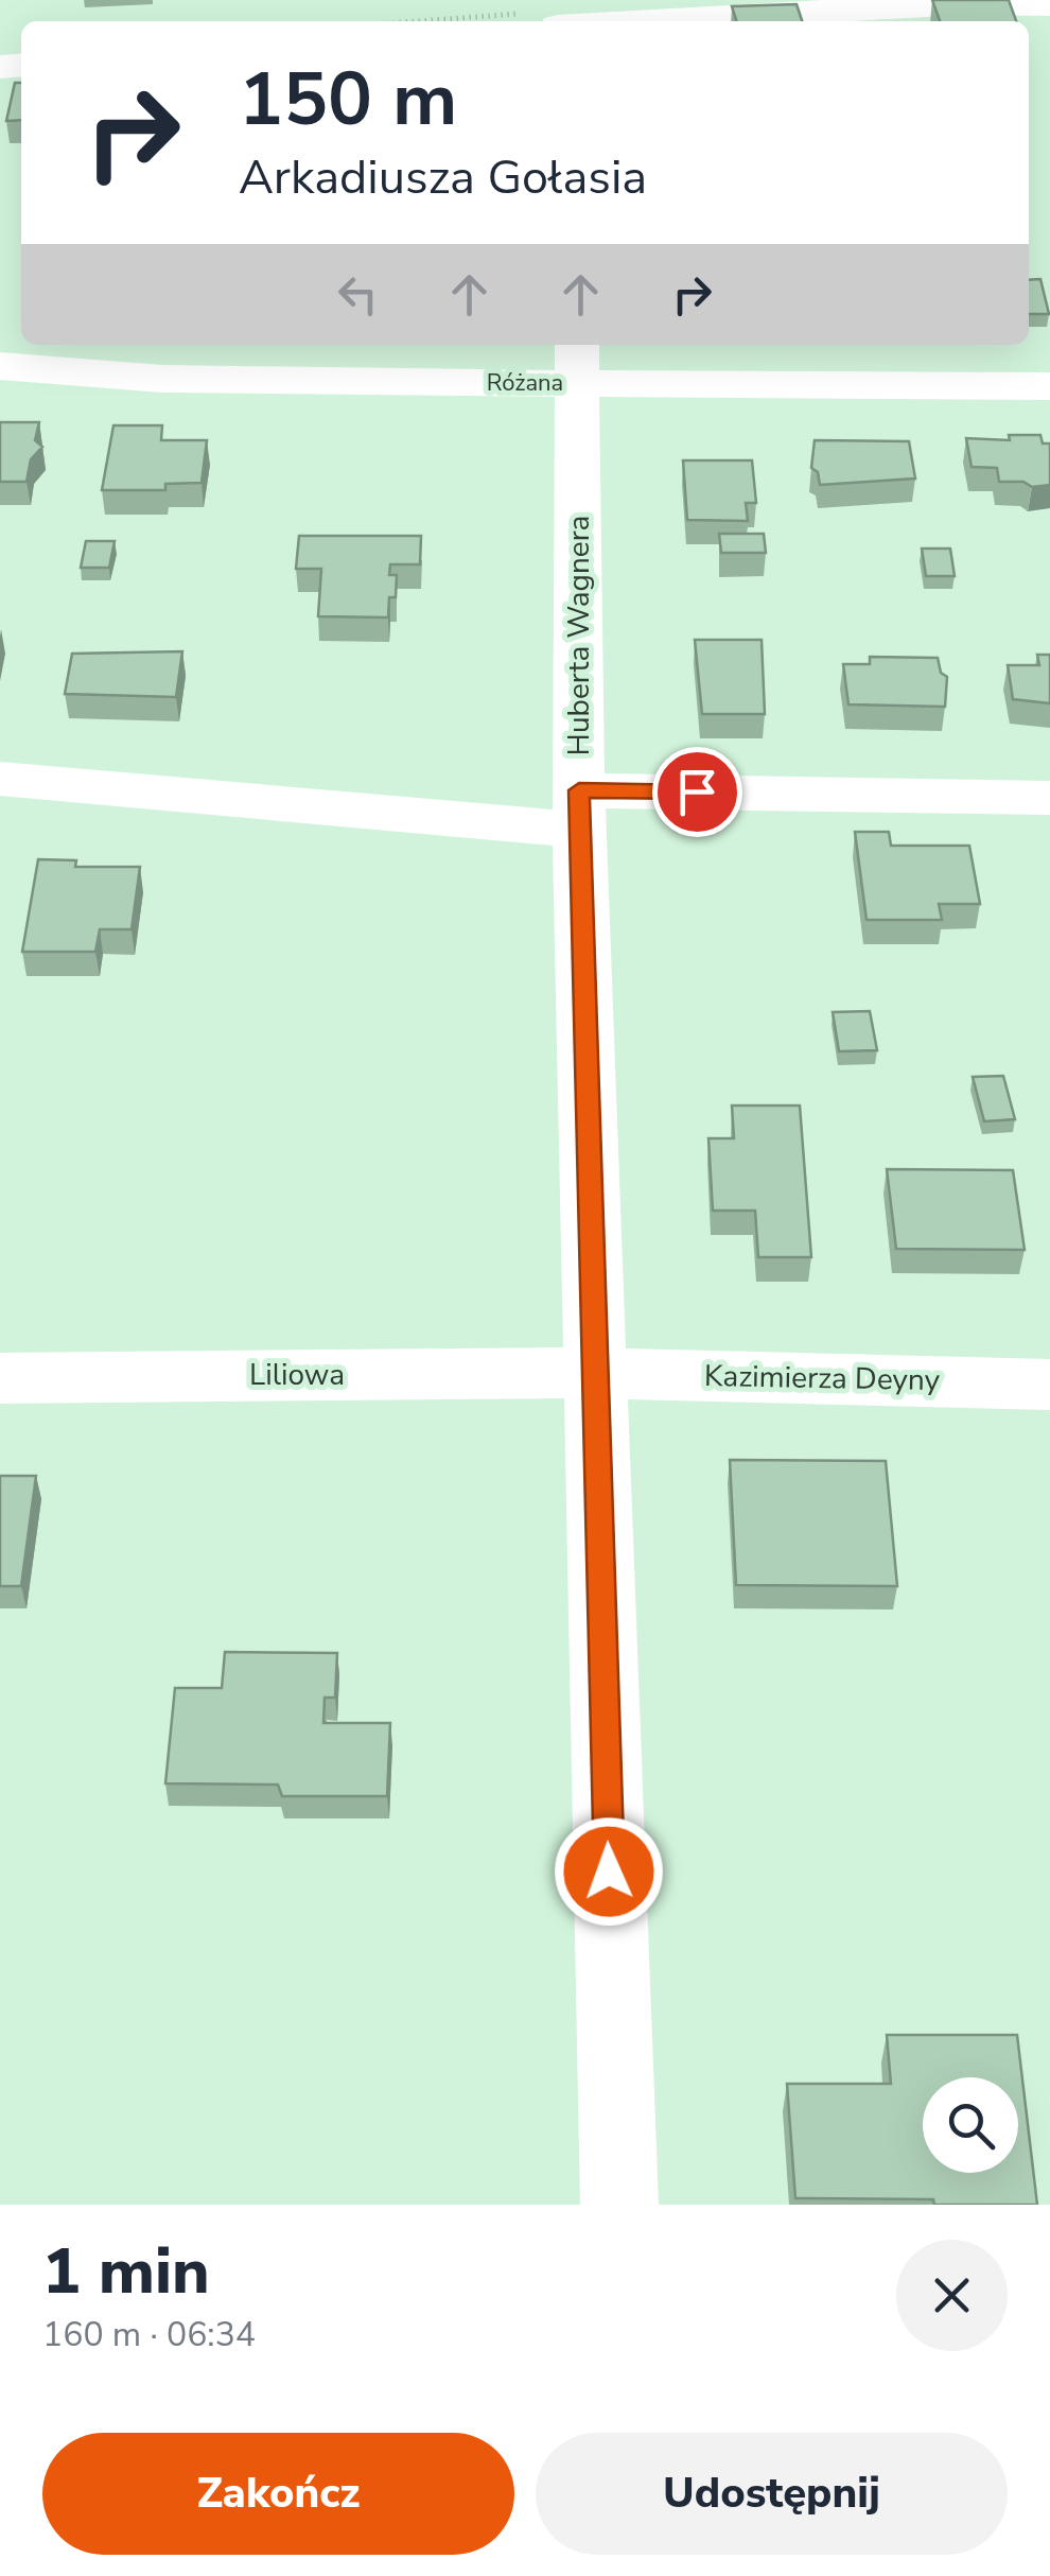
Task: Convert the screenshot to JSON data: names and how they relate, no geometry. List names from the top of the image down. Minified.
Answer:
{"streets":{"street":["Różana","Huberta Wagnera","Liliowa","Kazimierza Deyny"]},"crossings":[["Różana","Huberta Wagnera"],["Huberta Wagnera","Liliowa"],["Huberta Wagnera","Kazimierza Deyny"],["Liliowa","Kazimierza Deyny"]],"page":{"turn":["150 m","Arkadiusza Gołasia"],"heading":["1 min","160 m · 06:34"],"buttons":["Zakończ","Udostępnij"]}}
